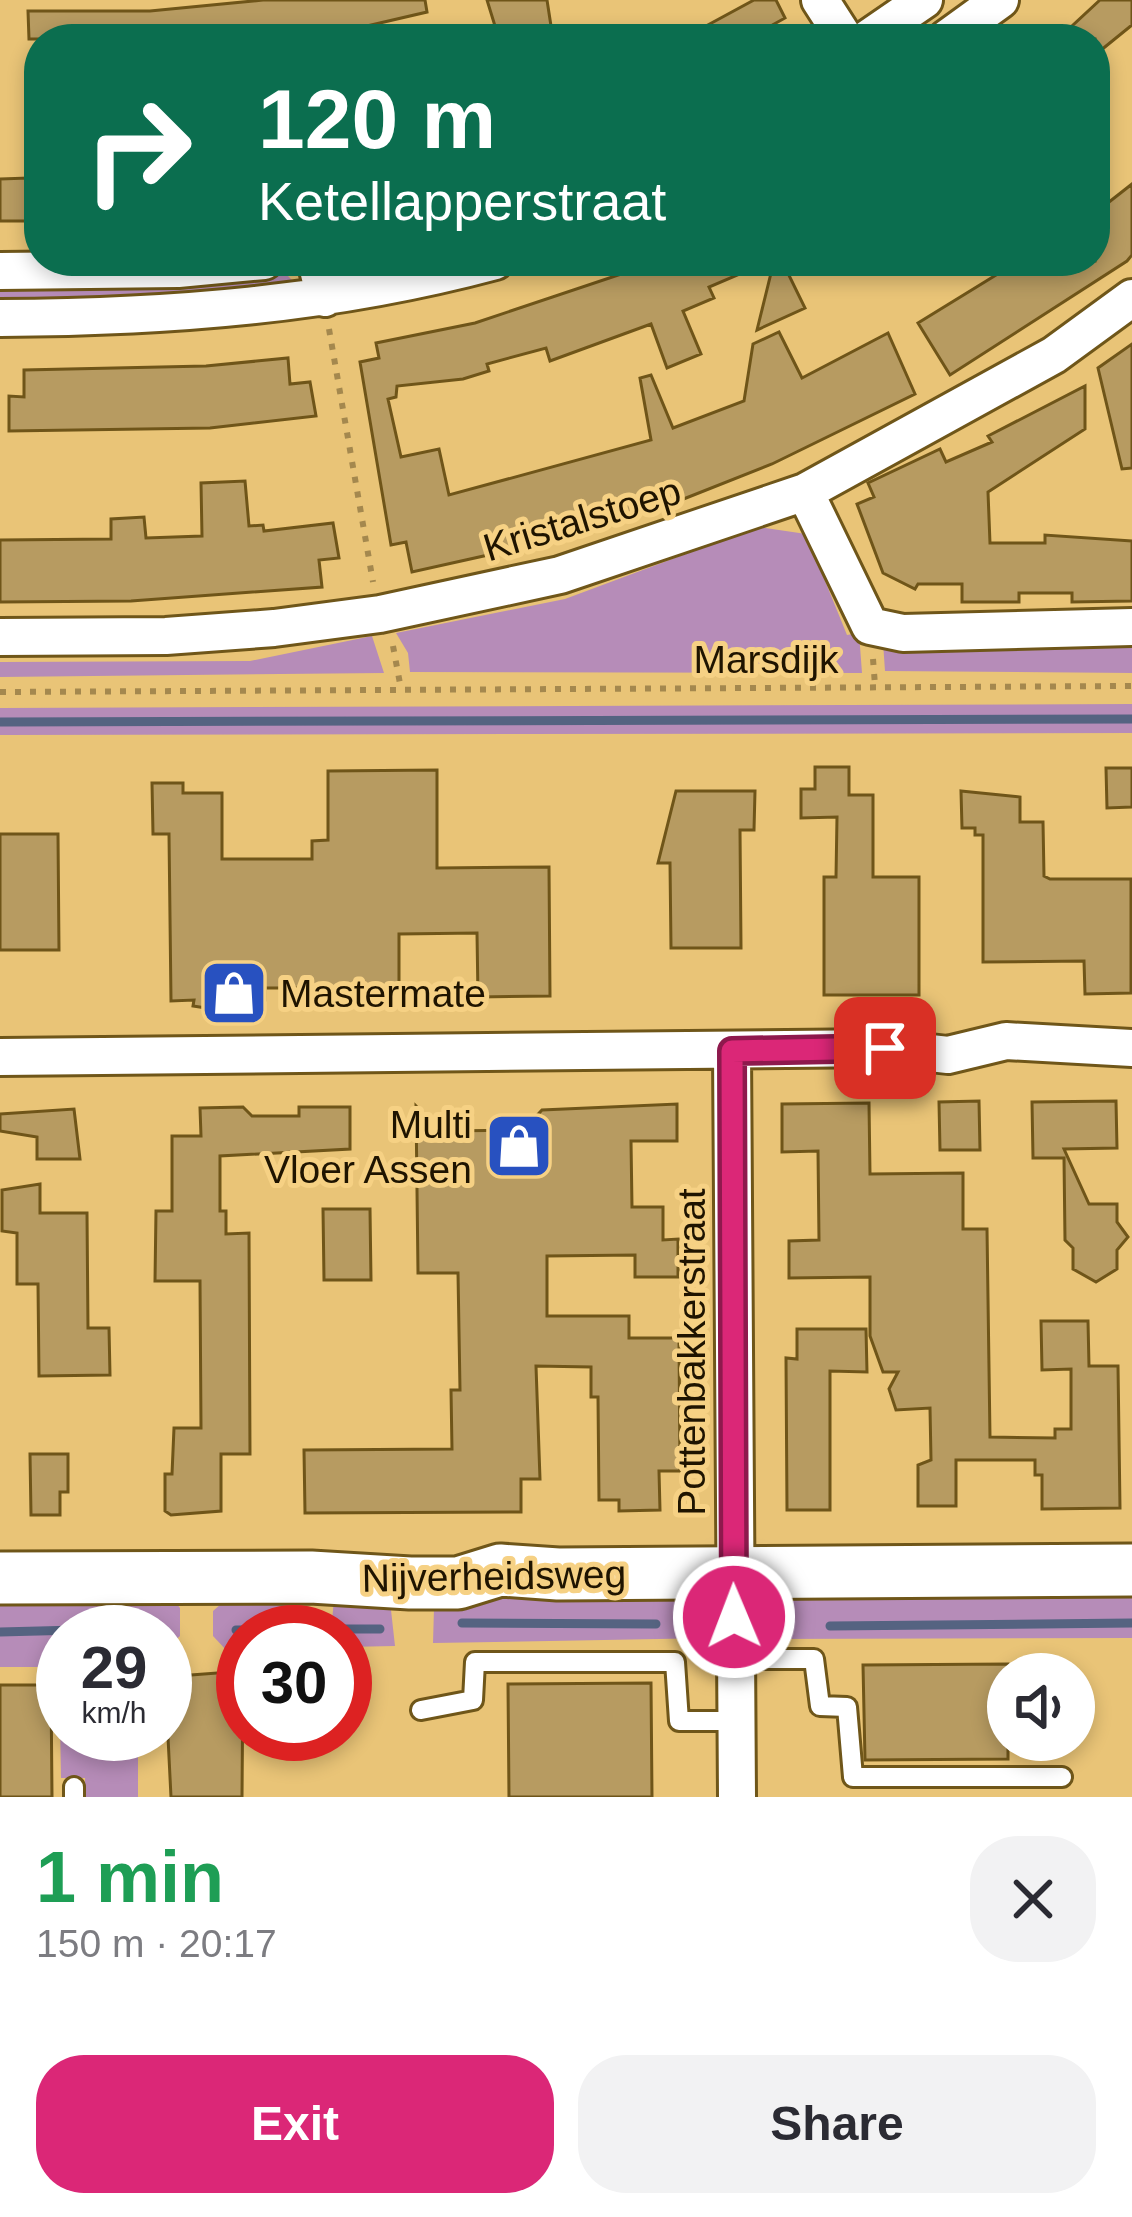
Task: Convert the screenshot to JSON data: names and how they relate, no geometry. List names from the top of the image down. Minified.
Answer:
{"streets":{"street":["Kristalstoep","Pottenbakkerstraat","Nijverheidsweg"],"path":["Marsdijk"]},"crossings":[["Pottenbakkerstraat","Nijverheidsweg"]],"places":{"shop":["Mastermate","Multi Vloer Assen"]},"page":{"turn":["120 m","Ketellapperstraat"],"speed":"29 km/h","limit":"30","heading":["1 min","150 m · 20:17"],"buttons":["Exit","Share"]}}
